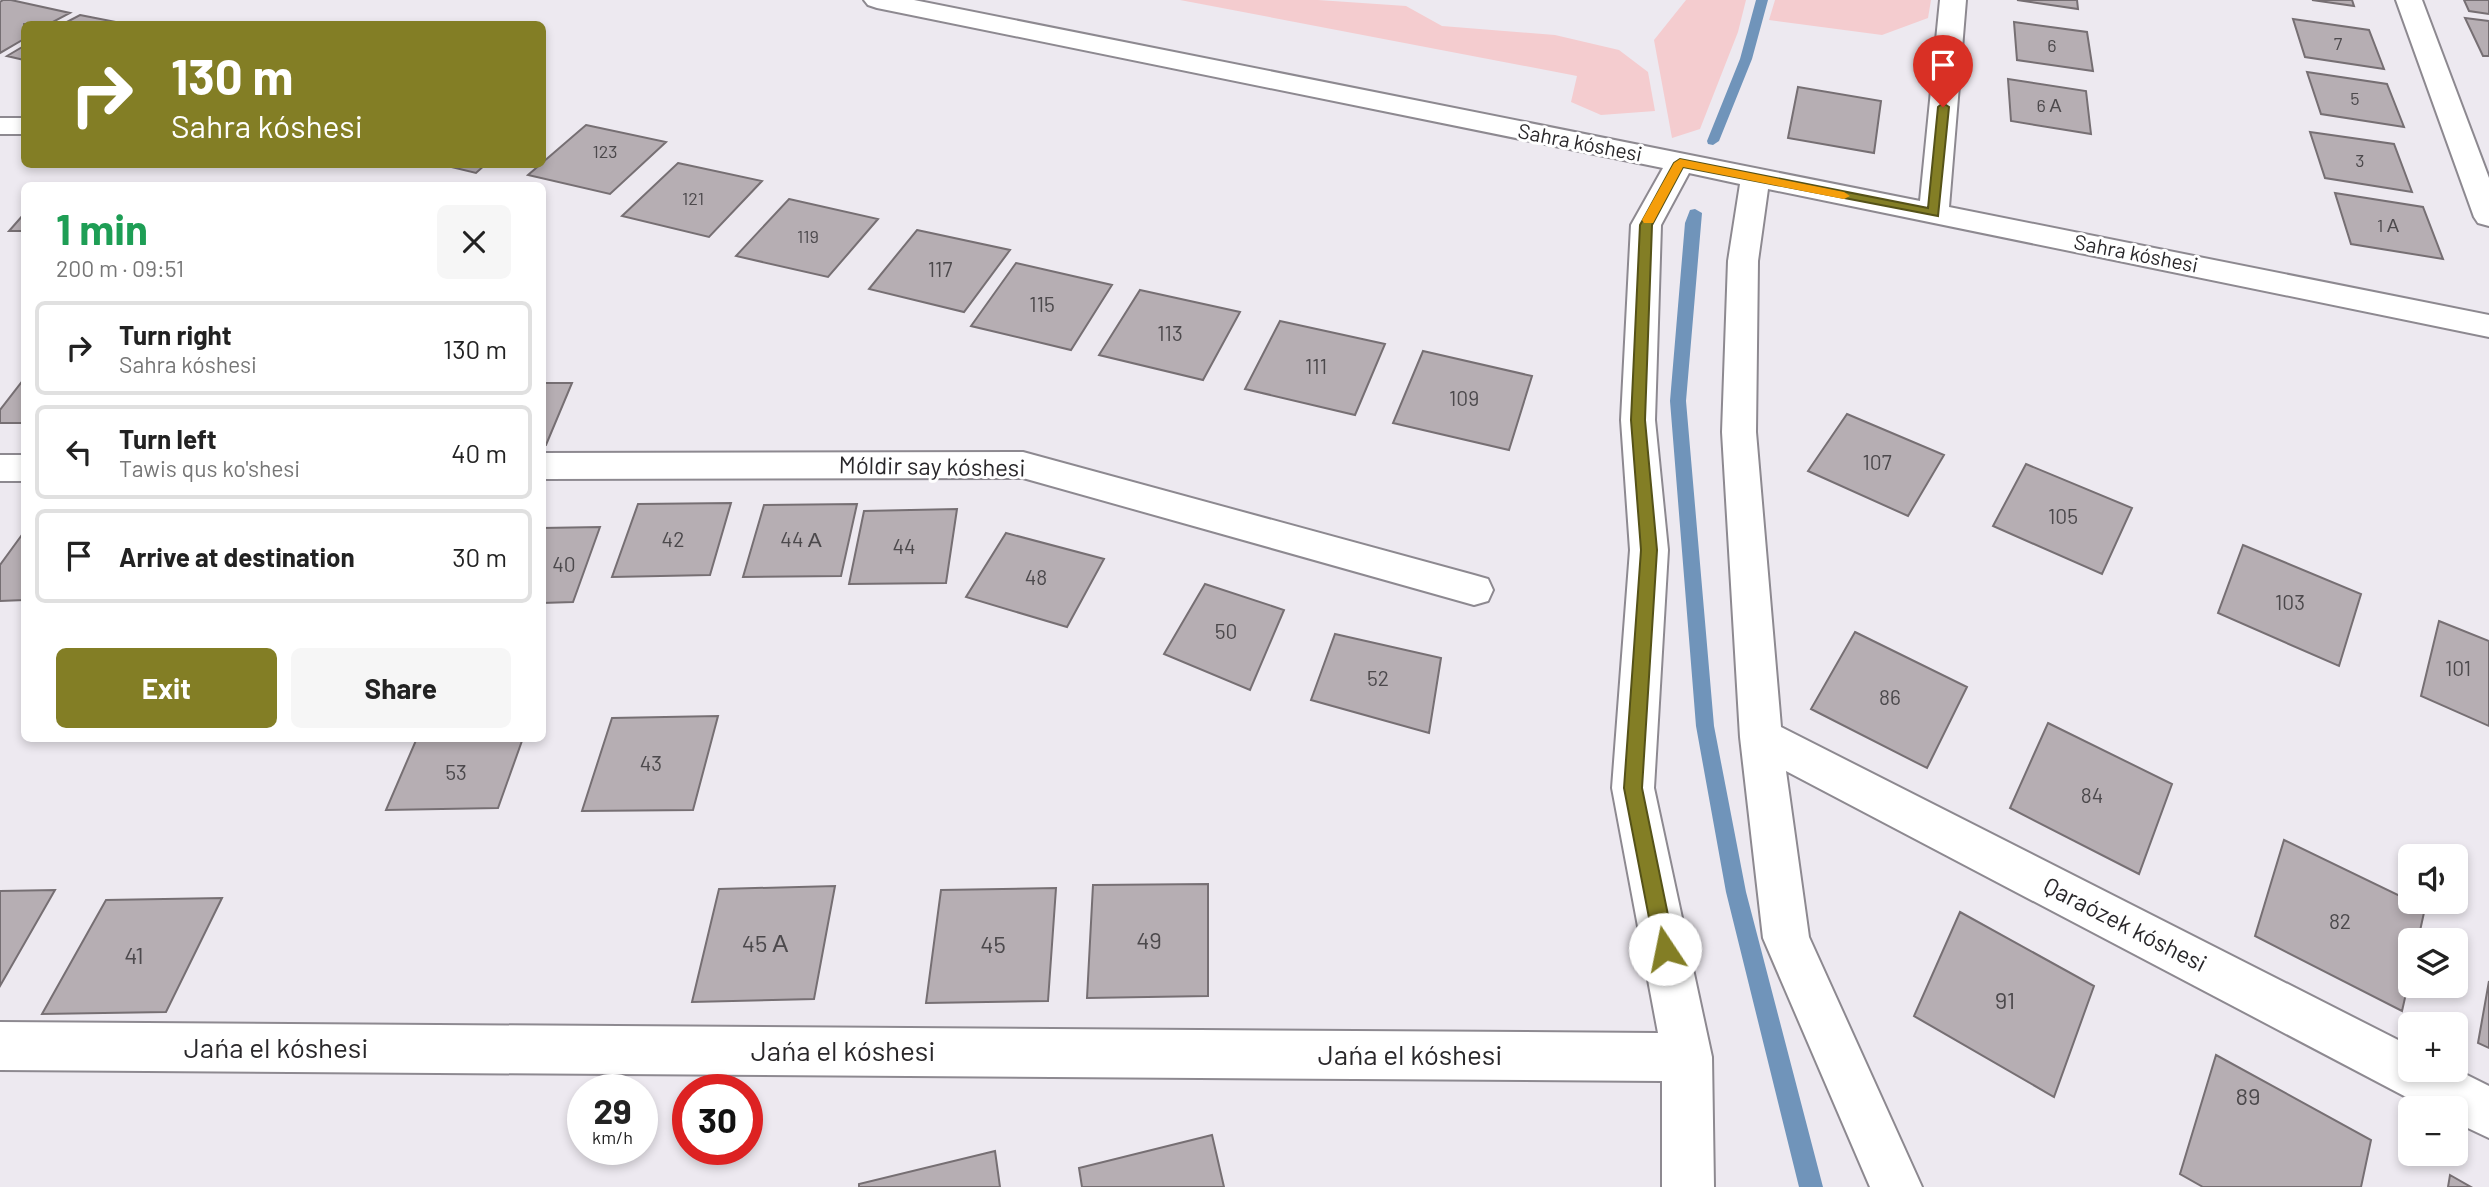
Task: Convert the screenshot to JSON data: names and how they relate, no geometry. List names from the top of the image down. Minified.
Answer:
{"streets":{"street":["Sahra kóshesi","Móldir say kóshesi","Qaraózek kóshesi","Jańa el kóshesi"]},"house_numbers":["7","6","5","6 А","123","3","121","1 А","119","117","115","113","111","109","107","105","42","44 А","44","40","48","103","50","101","52","86","43","53","84","82","49","45 А","45","41","91","89"],"page":{"turn":["130 m","Sahra kóshesi"],"heading":["1 min","200 m · 09:51"],"list":[{"name":"Turn right","note":"Sahra kóshesi","value":"130 m"},{"name":"Turn left","note":"Tawis qus ko'shesi","value":"40 m"},{"name":"Arrive at destination","value":"30 m"}],"buttons":["Exit","Share"],"map_buttons":["+","−"],"speed":"29 km/h","limit":"30"}}
